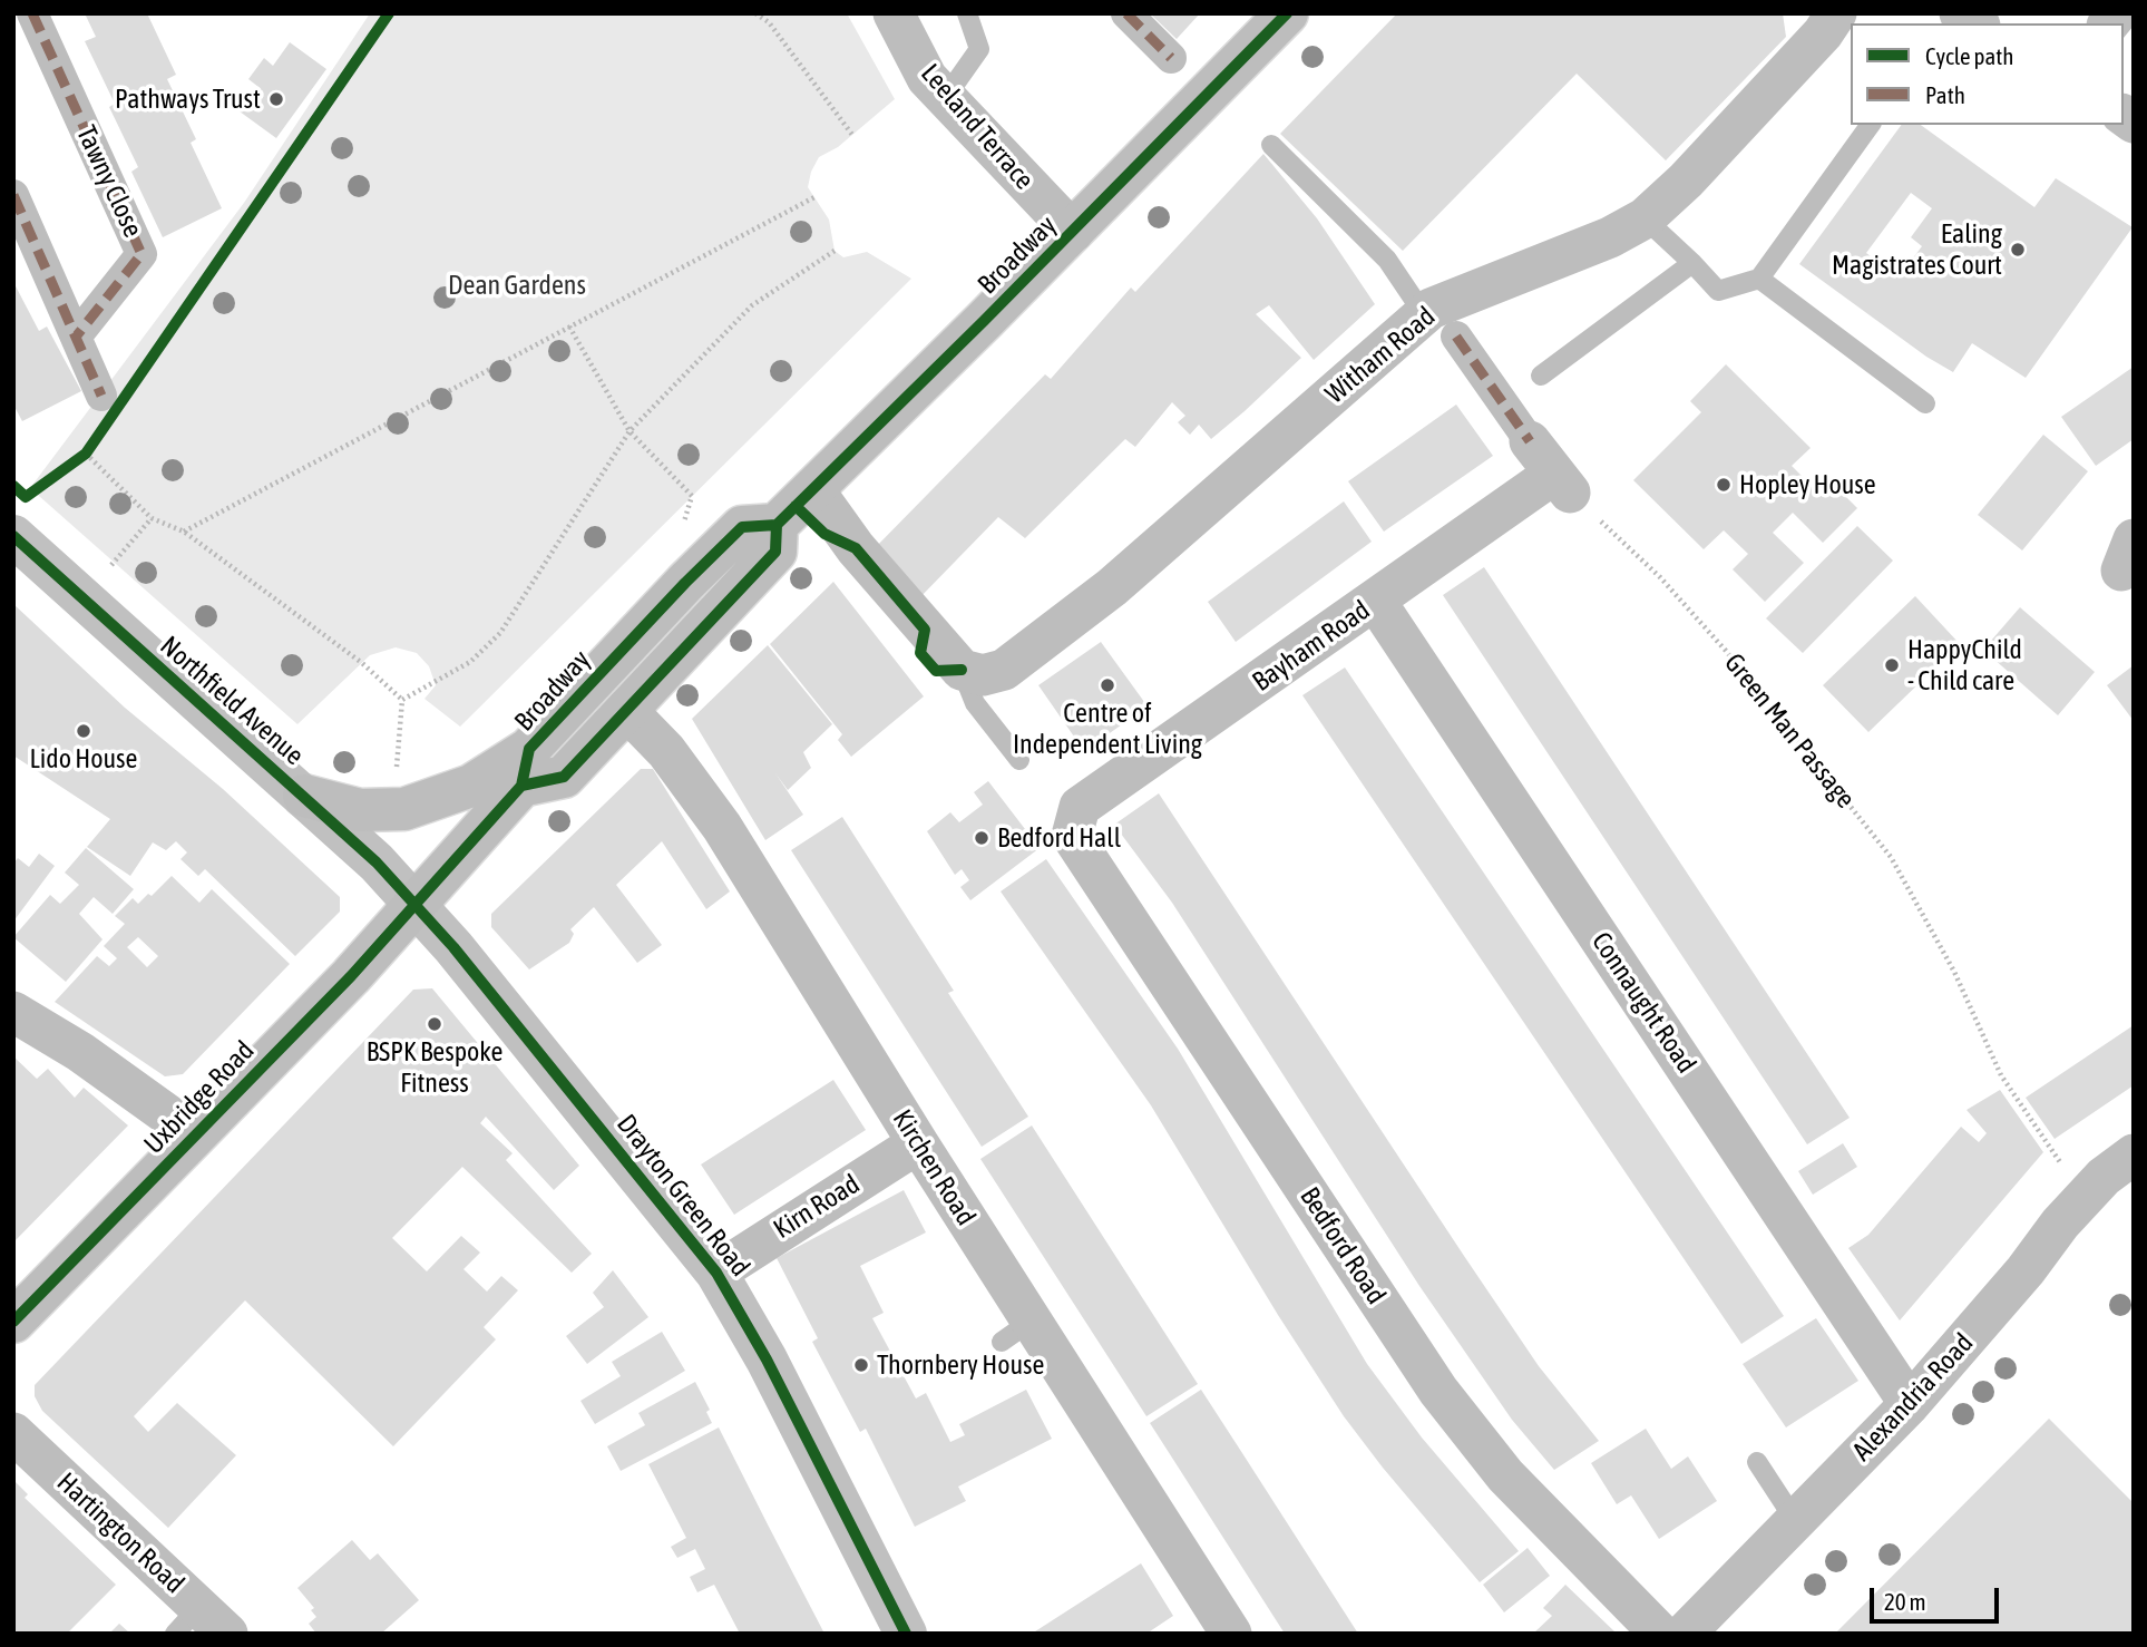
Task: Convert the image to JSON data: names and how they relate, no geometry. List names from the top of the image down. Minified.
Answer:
{"streets":{"main road":["Broadway","Northfield Avenue","Uxbridge Road","Drayton Green Road"],"street":["Leeland Terrace","Tawny Close","Witham Road","Bayham Road","Connaught Road","Kirchen Road","Kirn Road","Bedford Road","Alexandria Road","Hartington Road"],"path":["Green Man Passage"]},"crossings":[["Leeland Terrace","Broadway"],["Broadway","Northfield Avenue"],["Broadway","Uxbridge Road"],["Broadway","Drayton Green Road"],["Bayham Road","Green Man Passage"],["Bayham Road","Connaught Road"],["Bayham Road","Bedford Road"],["Northfield Avenue","Uxbridge Road"],["Northfield Avenue","Drayton Green Road"],["Connaught Road","Alexandria Road"],["Uxbridge Road","Drayton Green Road"],["Kirchen Road","Kirn Road"],["Drayton Green Road","Kirn Road"]],"parks":["Dean Gardens"],"places":["Pathways Trust","Ealing Magistrates Court","Hopley House","HappyChild - Child care","Centre of Independent Living","Lido House","Bedford Hall","BSPK Bespoke Fitness","Thornbery House"],"legend":["Cycle path","Path"],"scale_bar":"20 m"}
